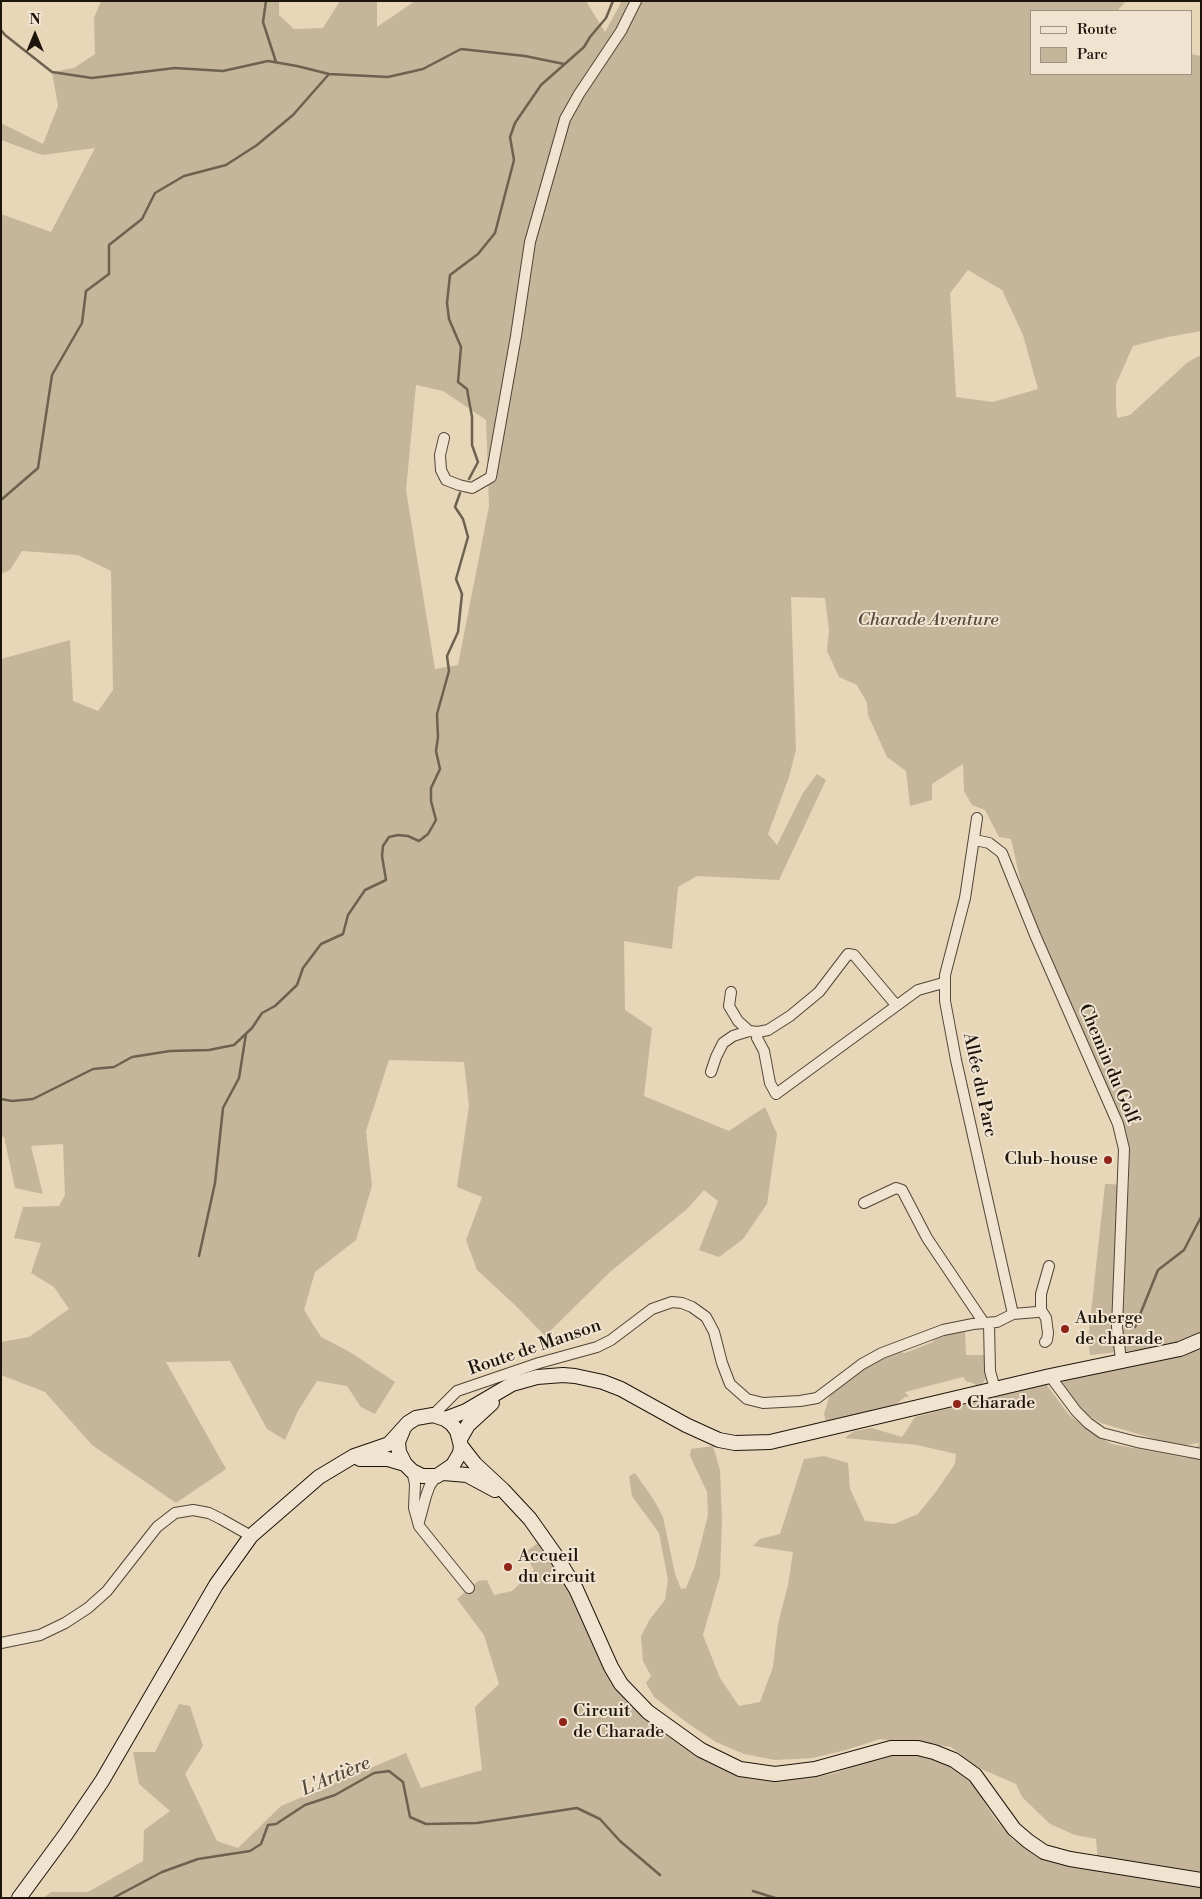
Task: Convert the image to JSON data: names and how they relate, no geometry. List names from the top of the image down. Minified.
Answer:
{"streets":{"street":["Chemin du Golf","Allée du Parc","Route de Manson"]},"crossings":[["Chemin du Golf","Allée du Parc"]],"water":["L'Artière"],"parks":["Charade Aventure"],"places":["Club-house","Auberge de charade","Charade","Accueil du circuit","Circuit de Charade"],"legend":["Route","Parc"],"north":"top"}
